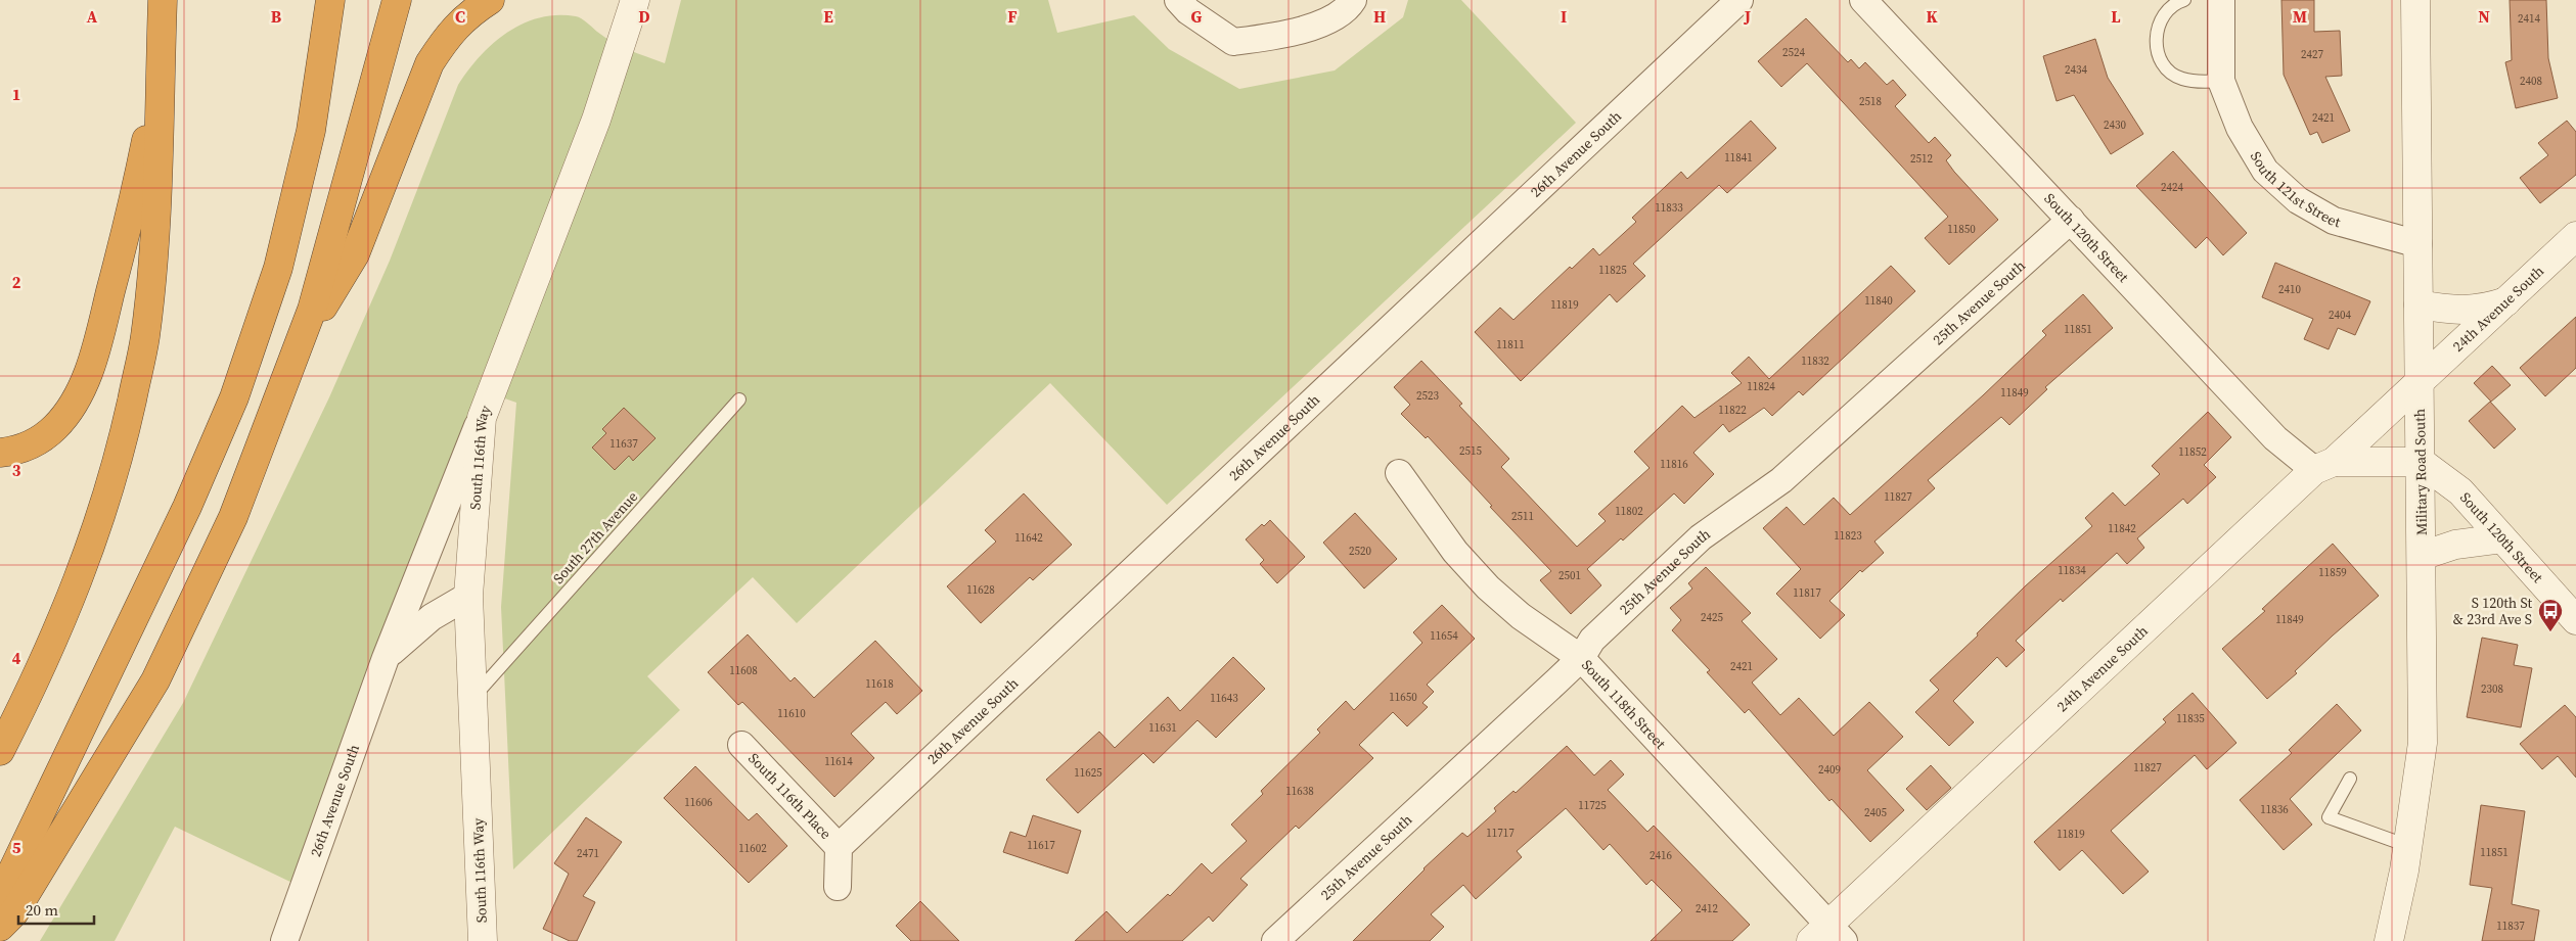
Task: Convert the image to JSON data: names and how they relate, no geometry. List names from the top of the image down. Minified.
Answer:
{"streets":{"street":["26th Avenue South","South 121st Street","South 120th Street","25th Avenue South","24th Avenue South","South 116th Way","Military Road South","South 118th Street","South 116th Place"],"lane":["South 27th Avenue"]},"crossings":[["26th Avenue South","South 116th Way"],["26th Avenue South","South 116th Place"],["South 121st Street","Military Road South"],["South 120th Street","25th Avenue South"],["South 120th Street","24th Avenue South"],["South 120th Street","Military Road South"],["25th Avenue South","South 118th Street"],["24th Avenue South","Military Road South"],["24th Avenue South","South 118th Street"],["South 116th Way","South 27th Avenue"]],"places":{"bus stop":["S 120th St & 23rd Ave S"]},"house_numbers":["2414","2524","2427","2434","2408","2518","2421","2430","11841","2512","2424","11833","11850","11825","2410","11840","11819","2404","11851","11811","11832","11824","11849","2523","11822","11637","2515","11852","11816","11827","11802","2511","11842","11823","11642","2520","11834","11859","2501","11628","11817","2425","11849","11654","2421","11608","11618","2308","11650","11643","11610","11835","11631","11614","11827","2409","11625","11638","11606","11725","11836","2405","11717","11819","11617","11602","11851","2471","2416","2412","11837"],"scale_bar":"20 m","grid":{"columns":["A","B","C","D","E","F","G","H","I","J","K","L","M","N"],"rows":["1","2","3","4","5"]}}
